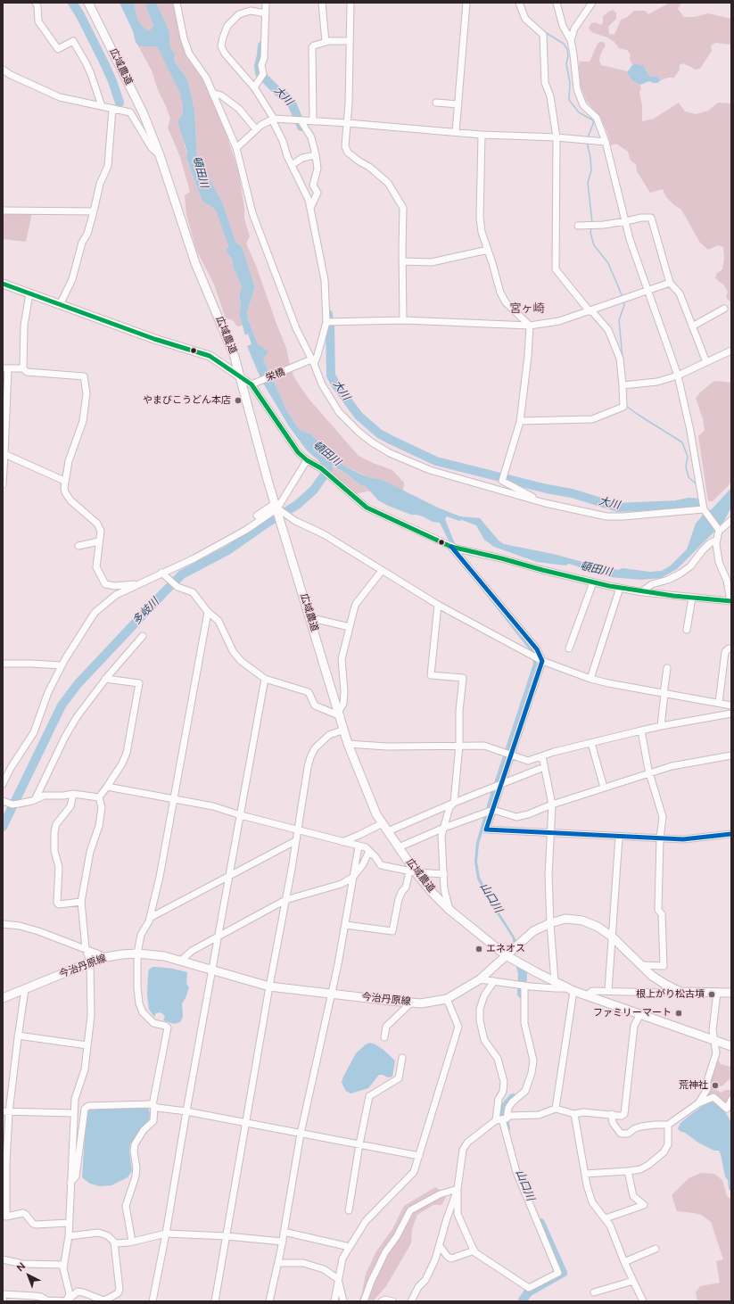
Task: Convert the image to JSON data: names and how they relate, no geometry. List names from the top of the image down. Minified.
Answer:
{"streets":{"street":["広域農道","栄橋","今治丹原線"]},"crossings":[["広域農道","今治丹原線"]],"districts":["宮ヶ崎"],"water":["大川","頓田川","多岐川","山口川"],"places":["やまびこうどん本店","エネオス","根上がり松古墳","ファミリーマート","荒神社"],"north":"top left"}
